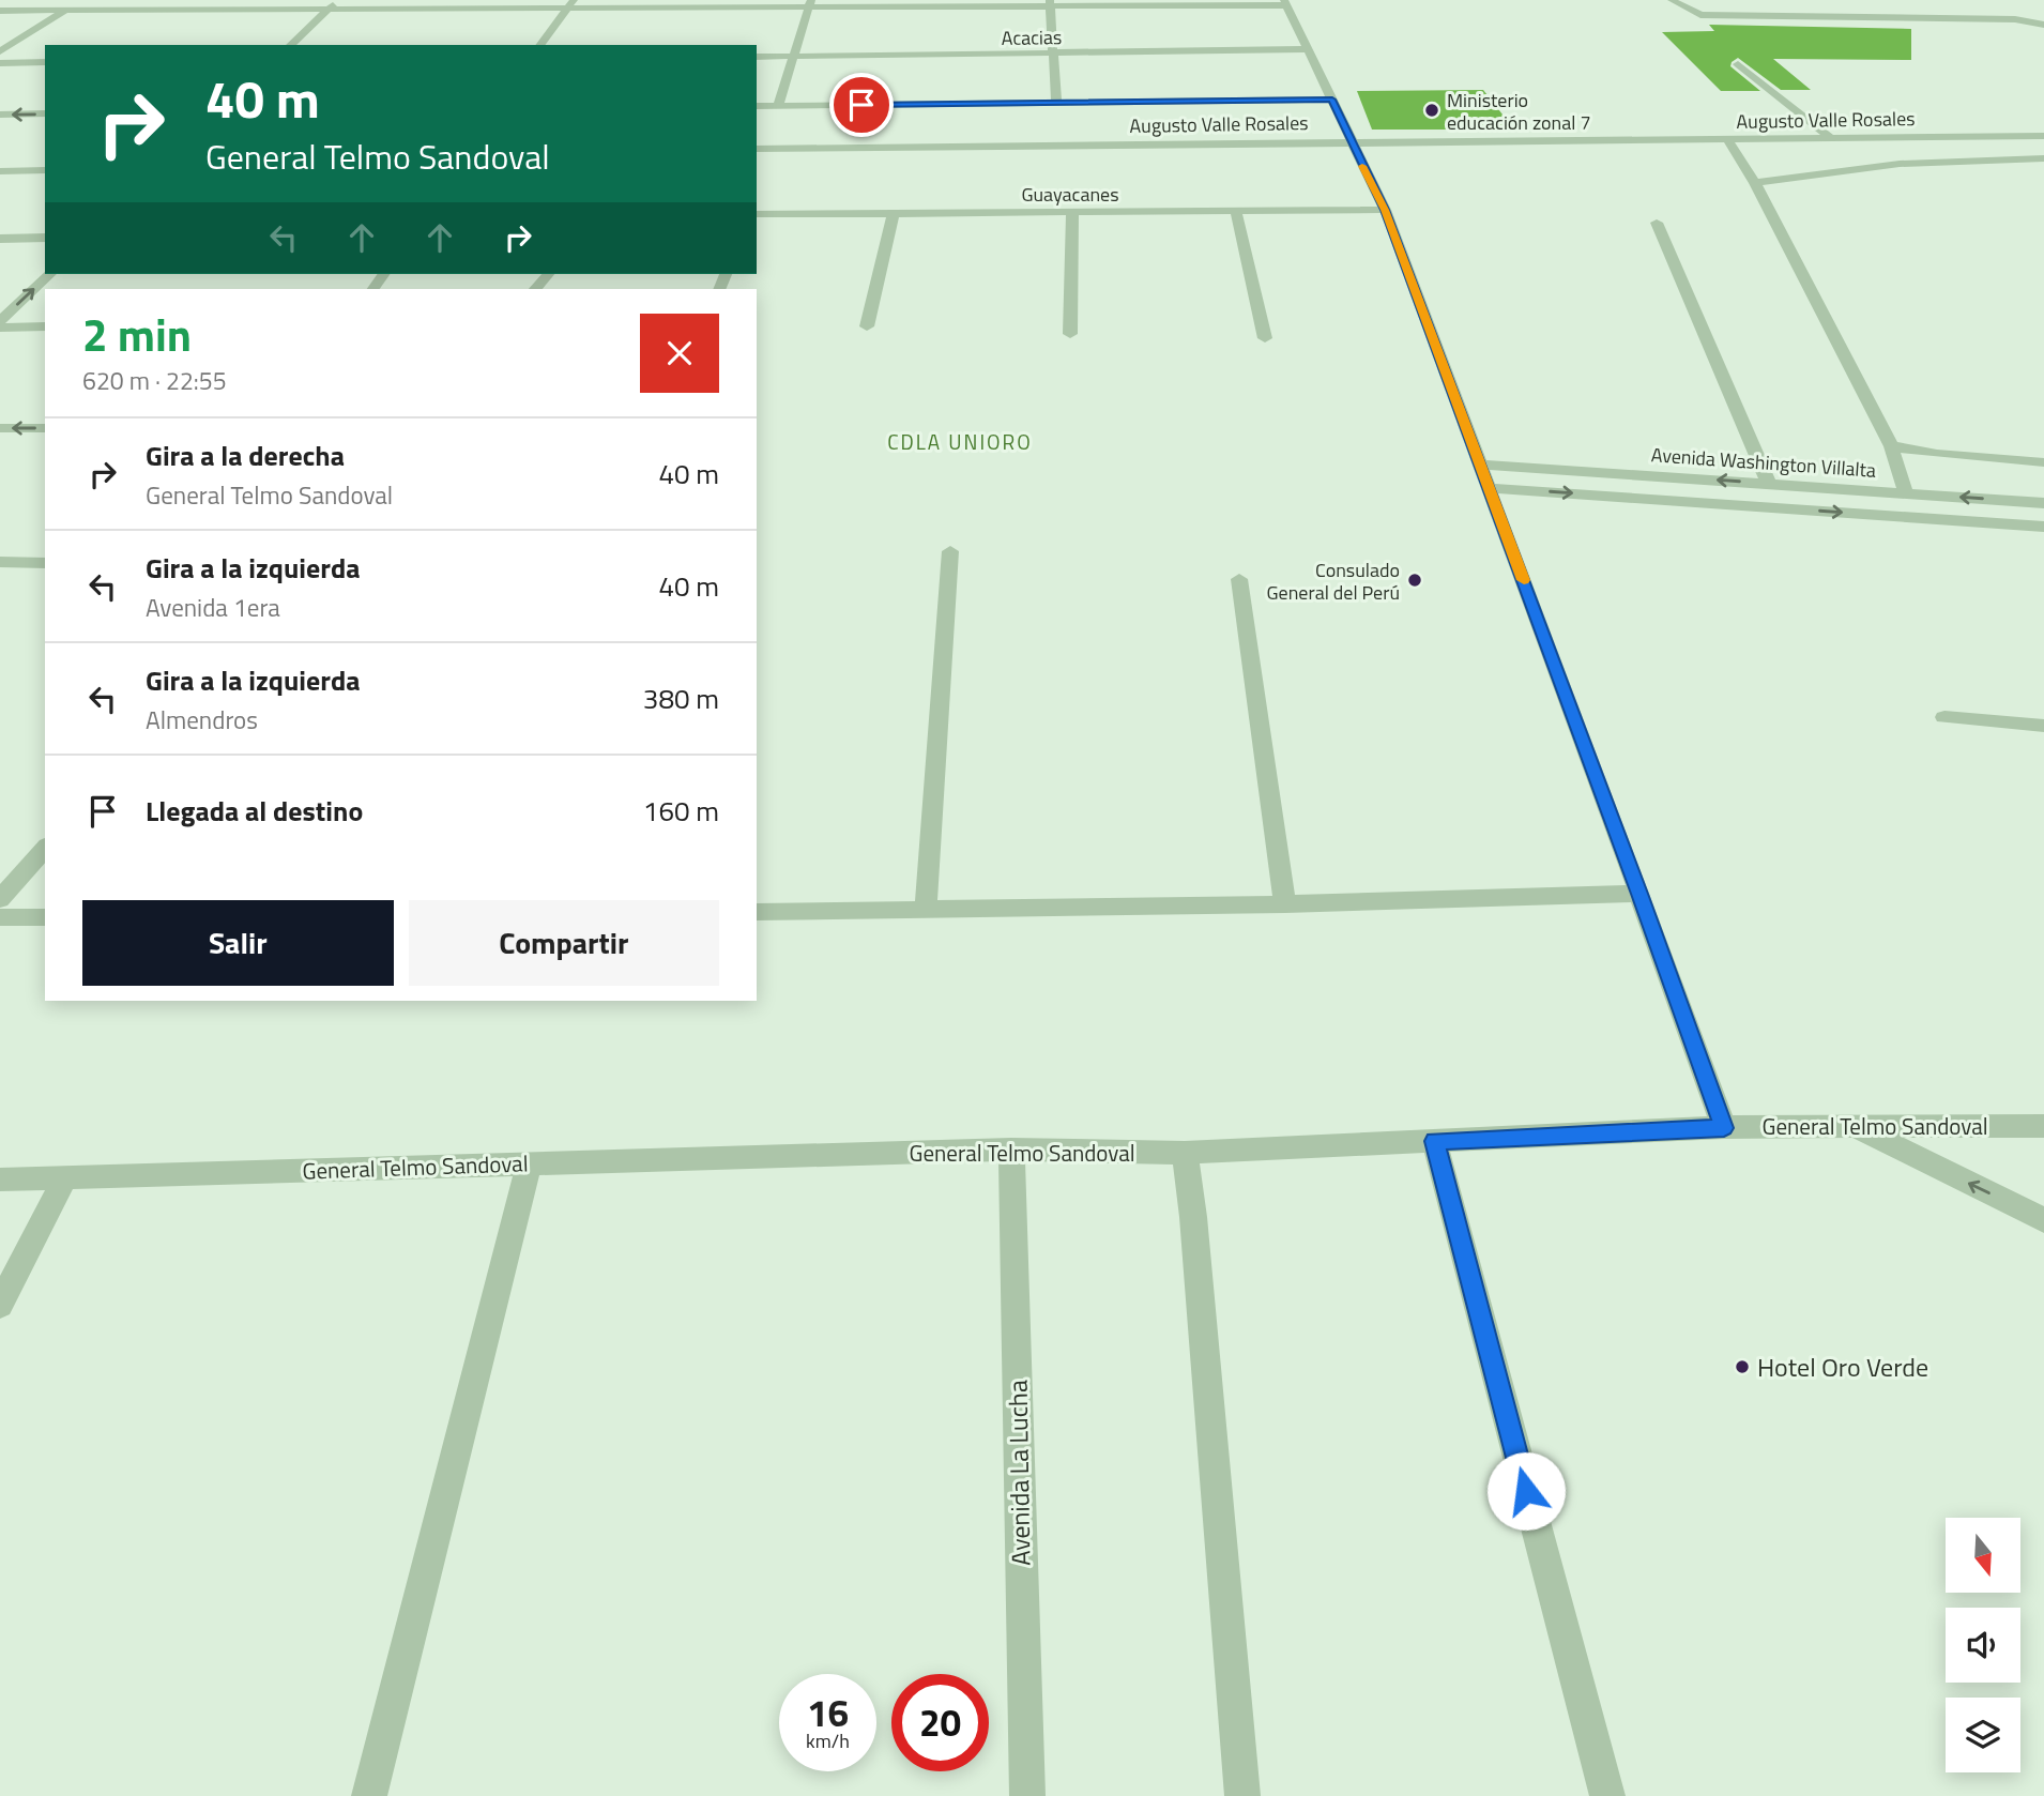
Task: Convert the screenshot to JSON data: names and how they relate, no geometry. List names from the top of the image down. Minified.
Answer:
{"streets":{"street":["Acacias","Augusto Valle Rosales","Guayacanes","Avenida Washington Villalta","General Telmo Sandoval","Avenida La Lucha"]},"crossings":[["General Telmo Sandoval","Avenida La Lucha"]],"districts":["CDLA UNIORO"],"places":["Ministerio educación zonal 7","Consulado General del Perú","Hotel Oro Verde"],"north":"bottom","page":{"turn":["40 m","General Telmo Sandoval"],"heading":["2 min","620 m · 22:55"],"list":[{"name":"Gira a la derecha","note":"General Telmo Sandoval","value":"40 m"},{"name":"Gira a la izquierda","note":"Avenida 1era","value":"40 m"},{"name":"Gira a la izquierda","note":"Almendros","value":"380 m"},{"name":"Llegada al destino","value":"160 m"}],"buttons":["Salir","Compartir"],"speed":"16 km/h","limit":"20"}}
